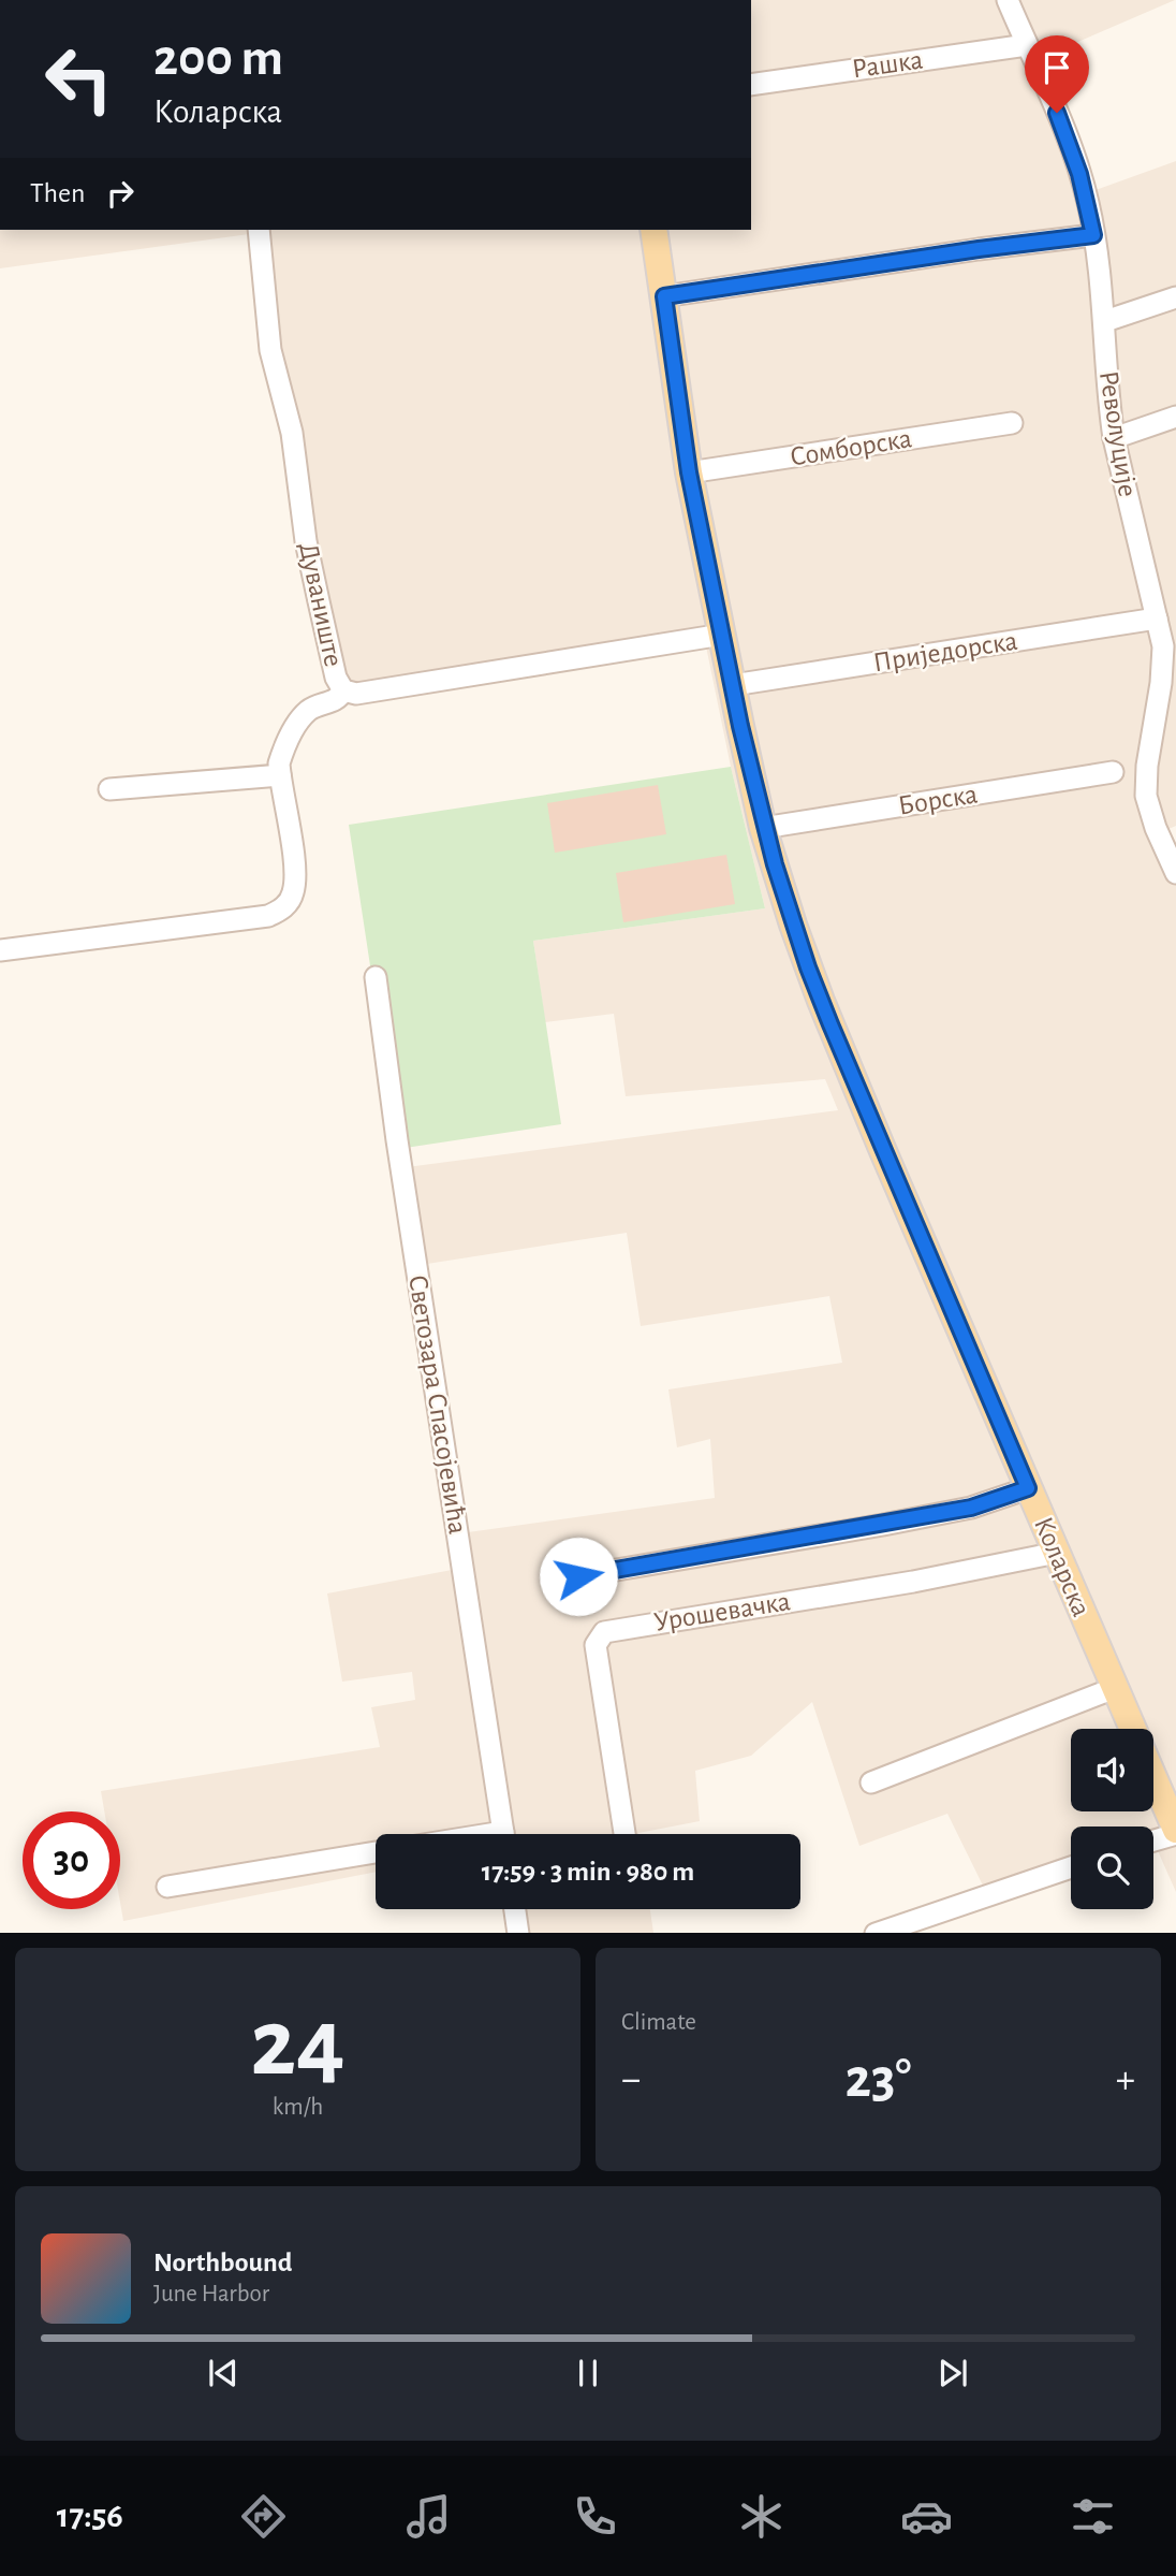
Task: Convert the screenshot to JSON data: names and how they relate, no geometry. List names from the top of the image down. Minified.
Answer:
{"streets":{"main road":["Коларска"],"street":["Рашка","Револуције","Сомборска","Дуваниште","Приједорска","Борска","Светозара Спасојевића","Урошевачка"]},"crossings":[["Рашка","Револуције"],["Револуције","Приједорска"],["Сомборска","Коларска"],["Дуваниште","Коларска"],["Приједорска","Коларска"],["Борска","Коларска"],["Коларска","Урошевачка"]],"page":{"turn":["200 m","Коларска"],"then":"Then","limit":"30","trip":"17:59 · 3 min · 980 m","tile":[["24","km/h"],"Climate"],"heat":["−","23°","+"],"song":["Northbound","June Harbor"],"tabs":"17:56"}}
